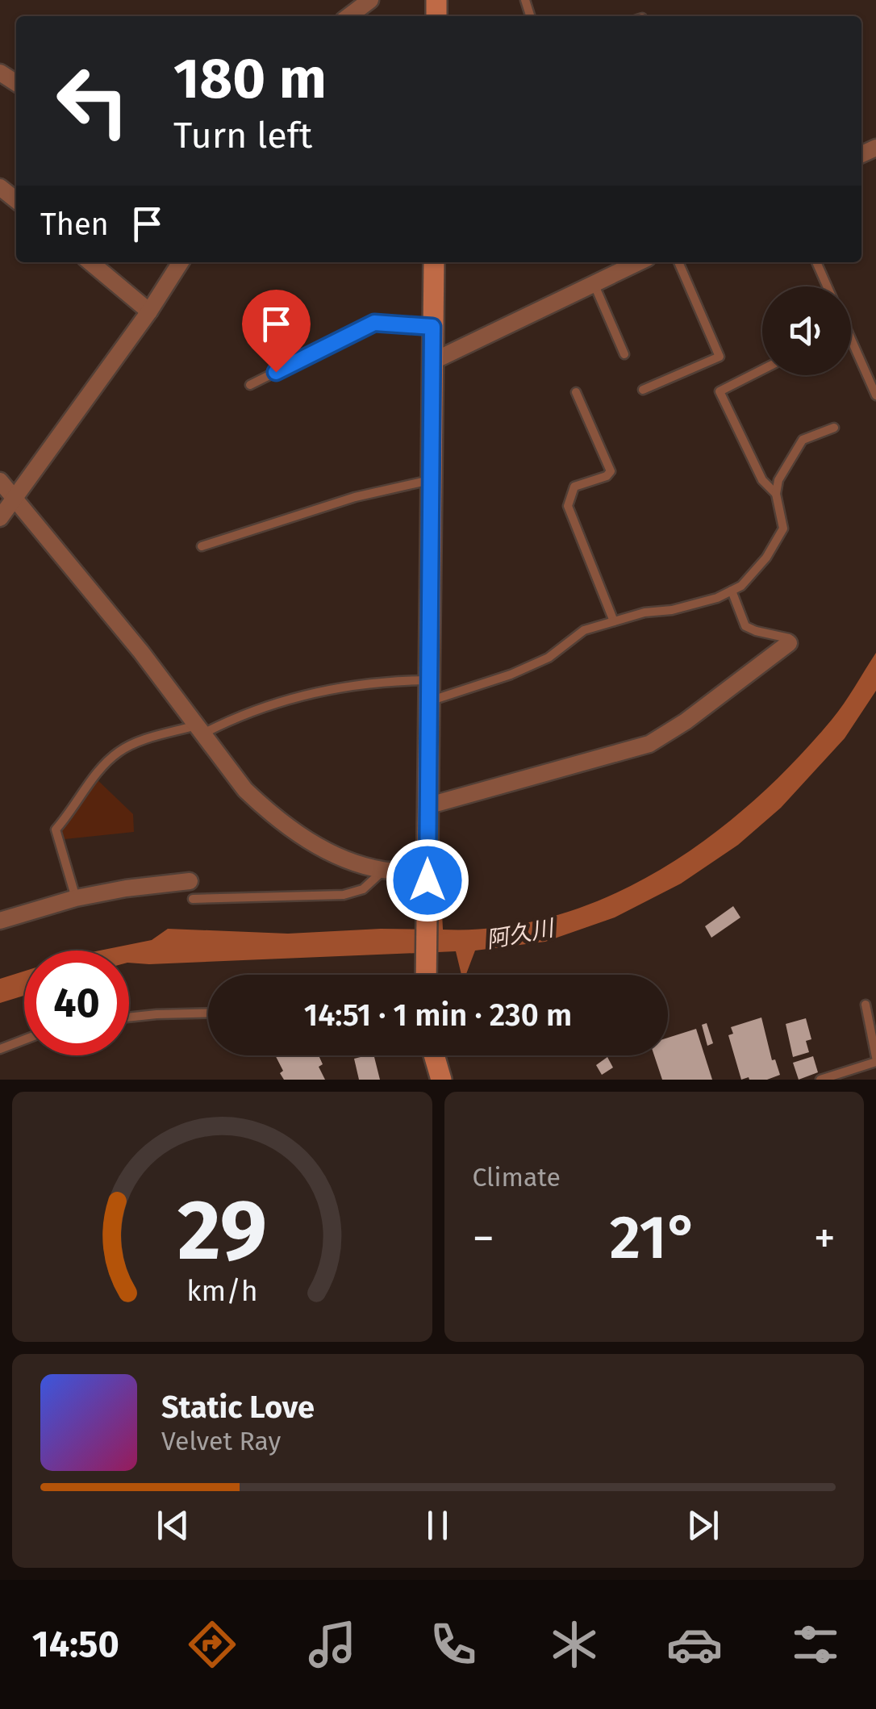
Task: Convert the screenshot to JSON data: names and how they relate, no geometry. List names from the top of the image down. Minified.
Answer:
{"water":["阿久川"],"page":{"turn":["180 m","Turn left"],"then":"Then","limit":"40","trip":"14:51 · 1 min · 230 m","tile":"Climate","heat":["−","21°","+"],"song":["Static Love","Velvet Ray"],"tabs":"14:50","gauge":["29","km/h"]}}
